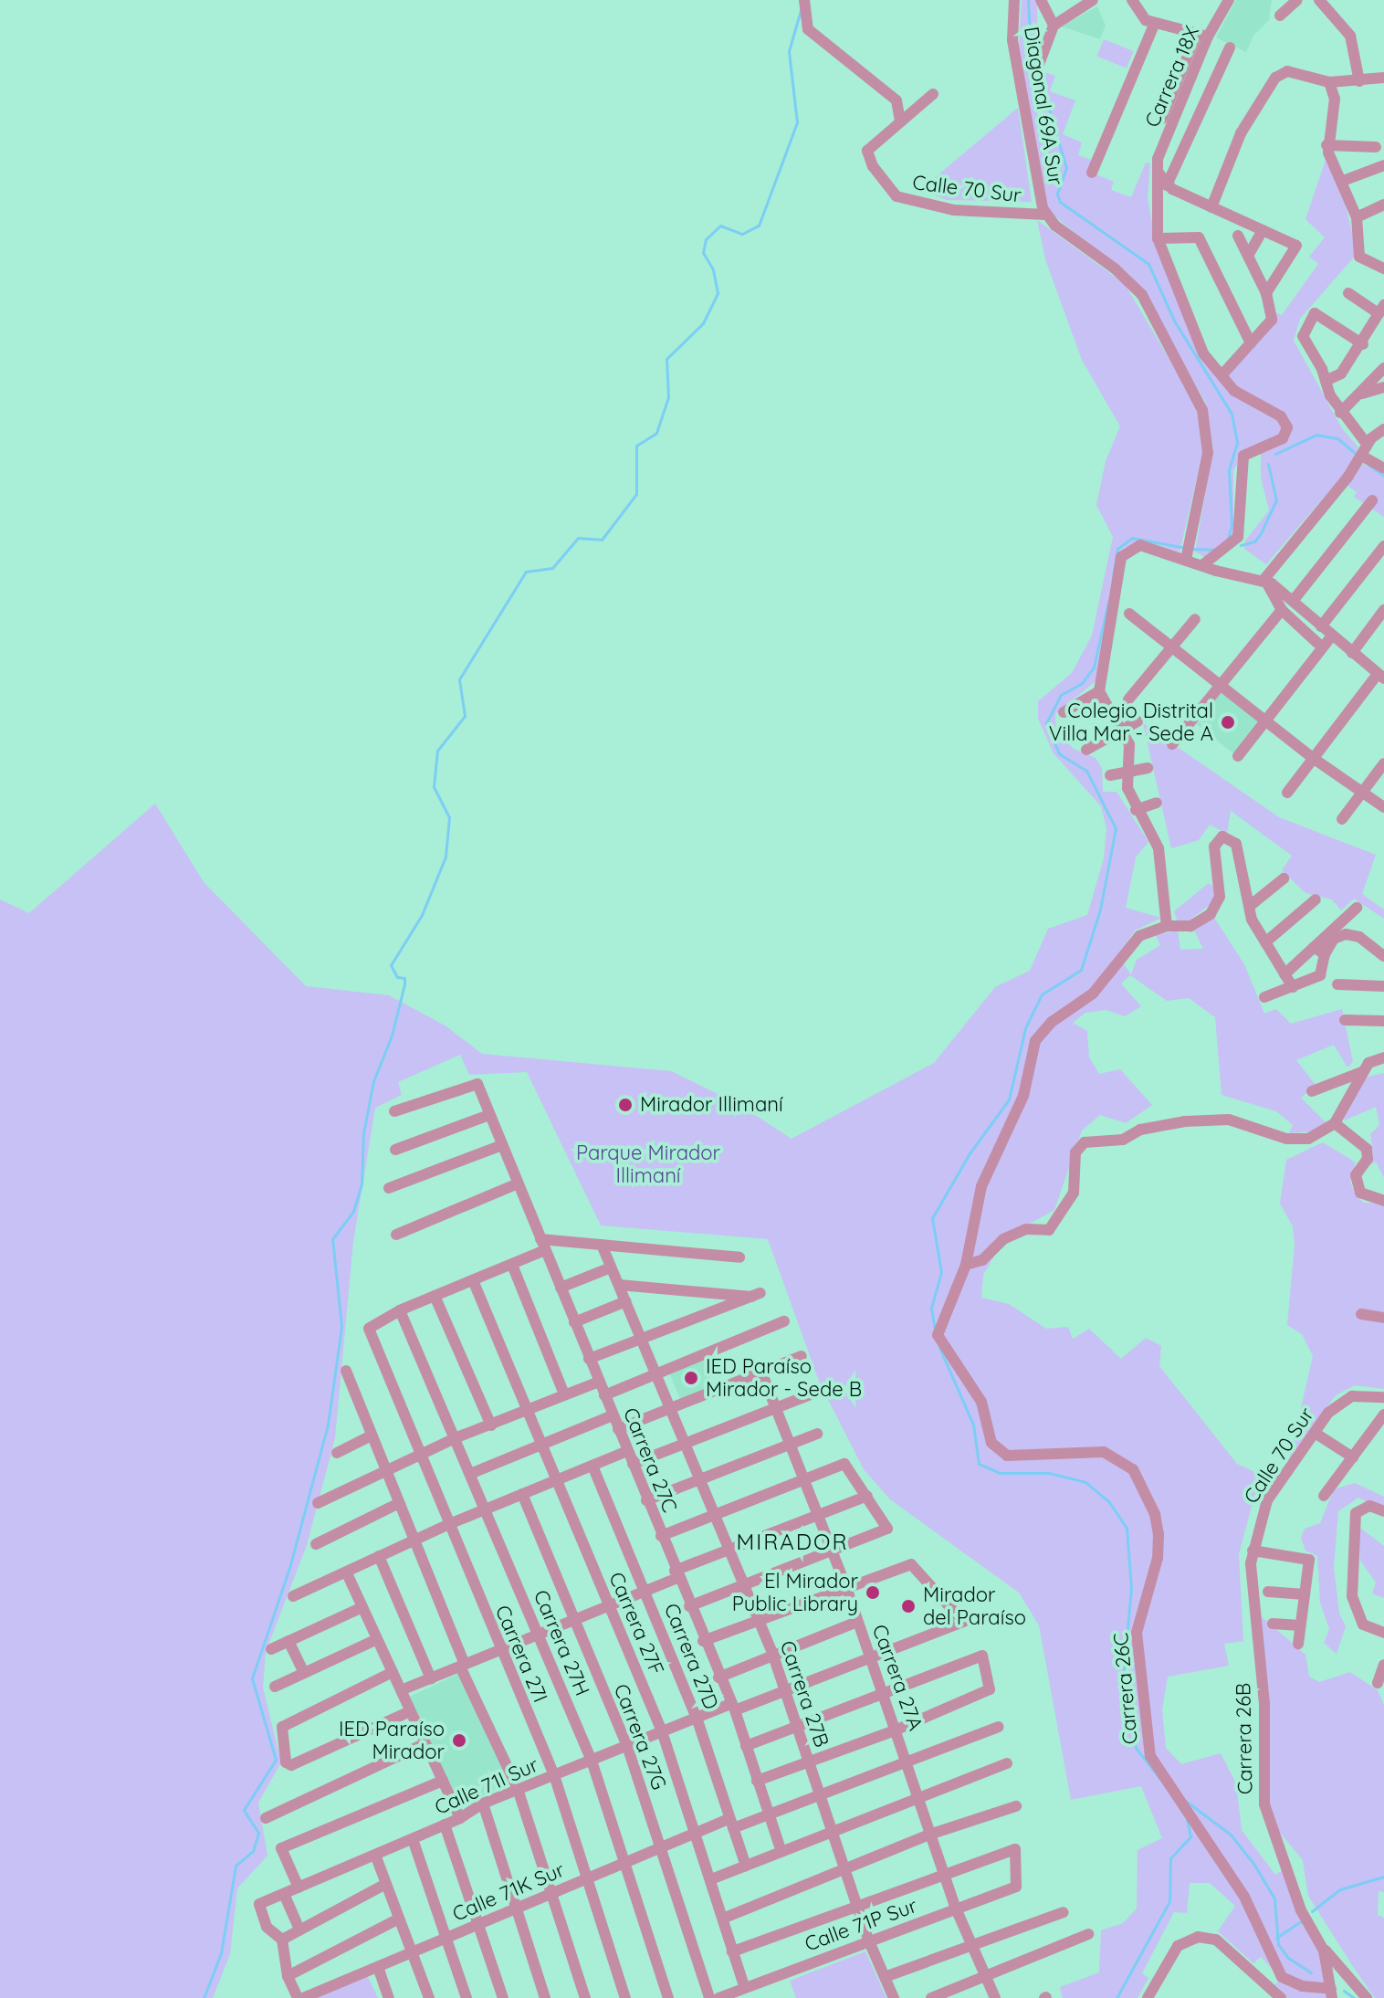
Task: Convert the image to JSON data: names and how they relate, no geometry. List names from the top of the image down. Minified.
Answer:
{"streets":{"street":["Carrera 18X","Diagonal 69A Sur","Calle 70 Sur","Carrera 27C","Carrera 27F","Carrera 27H","Carrera 27I","Carrera 27D","Carrera 27A","Carrera 26C","Carrera 27B","Carrera 27G","Carrera 26B","Calle 71I Sur","Calle 71K Sur","Calle 71P Sur"]},"crossings":[["Diagonal 69A Sur","Calle 70 Sur"],["Calle 70 Sur","Carrera 26B"],["Carrera 27C","Calle 71I Sur"],["Carrera 27C","Calle 71K Sur"],["Carrera 27F","Calle 71I Sur"],["Carrera 27F","Calle 71K Sur"],["Carrera 27F","Calle 71P Sur"],["Carrera 27H","Carrera 27I"],["Carrera 27H","Calle 71I Sur"],["Carrera 27H","Calle 71K Sur"],["Carrera 27I","Calle 71I Sur"],["Carrera 27I","Calle 71K Sur"],["Carrera 27D","Calle 71I Sur"],["Carrera 27D","Calle 71K Sur"],["Carrera 27A","Calle 71I Sur"],["Carrera 27A","Calle 71K Sur"],["Carrera 27A","Calle 71P Sur"],["Carrera 26C","Carrera 26B"],["Carrera 27B","Calle 71I Sur"],["Carrera 27B","Calle 71K Sur"],["Carrera 27B","Calle 71P Sur"],["Carrera 27G","Calle 71I Sur"],["Carrera 27G","Calle 71K Sur"]],"districts":["MIRADOR"],"parks":["Parque Mirador Illimaní"],"places":["Colegio Distrital Villa Mar - Sede A","Mirador Illimaní","IED Paraíso Mirador - Sede B","El Mirador Public Library","Mirador del Paraíso","IED Paraíso Mirador"]}
